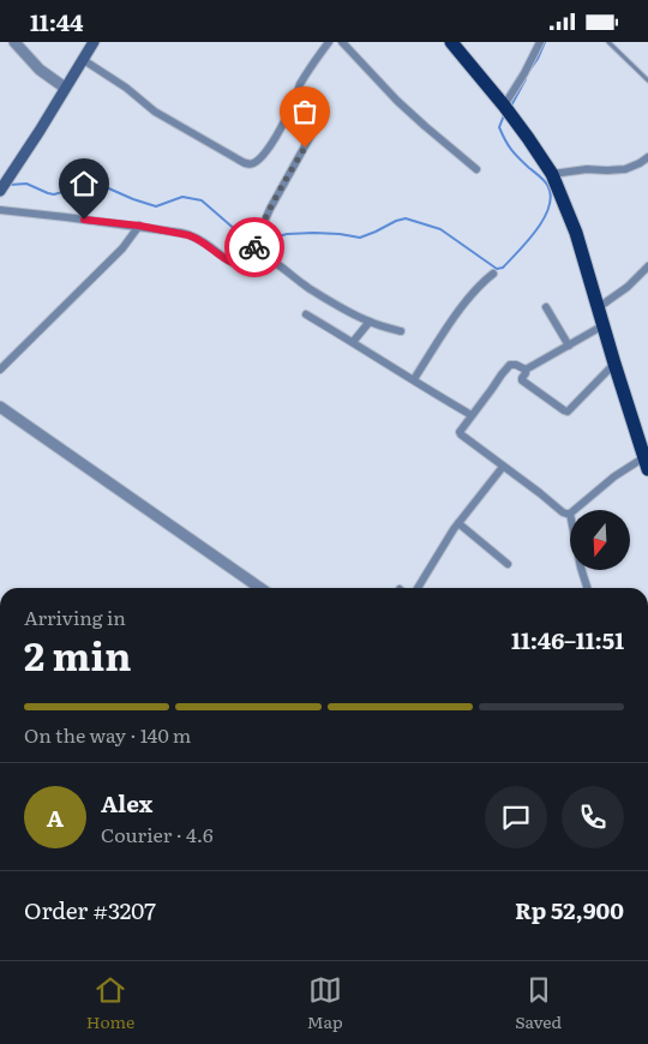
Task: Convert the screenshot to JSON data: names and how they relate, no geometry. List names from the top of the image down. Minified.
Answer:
{"north":"bottom","page":{"status":"11:44","heading":["2 min","Arriving in","11:46–11:51"],"panel":["Alex","Courier · 4.6","Order #3207","Rp 52,900"],"bar":"On the way · 140 m","round":"A","tabs":["Home","Map","Saved"]}}
